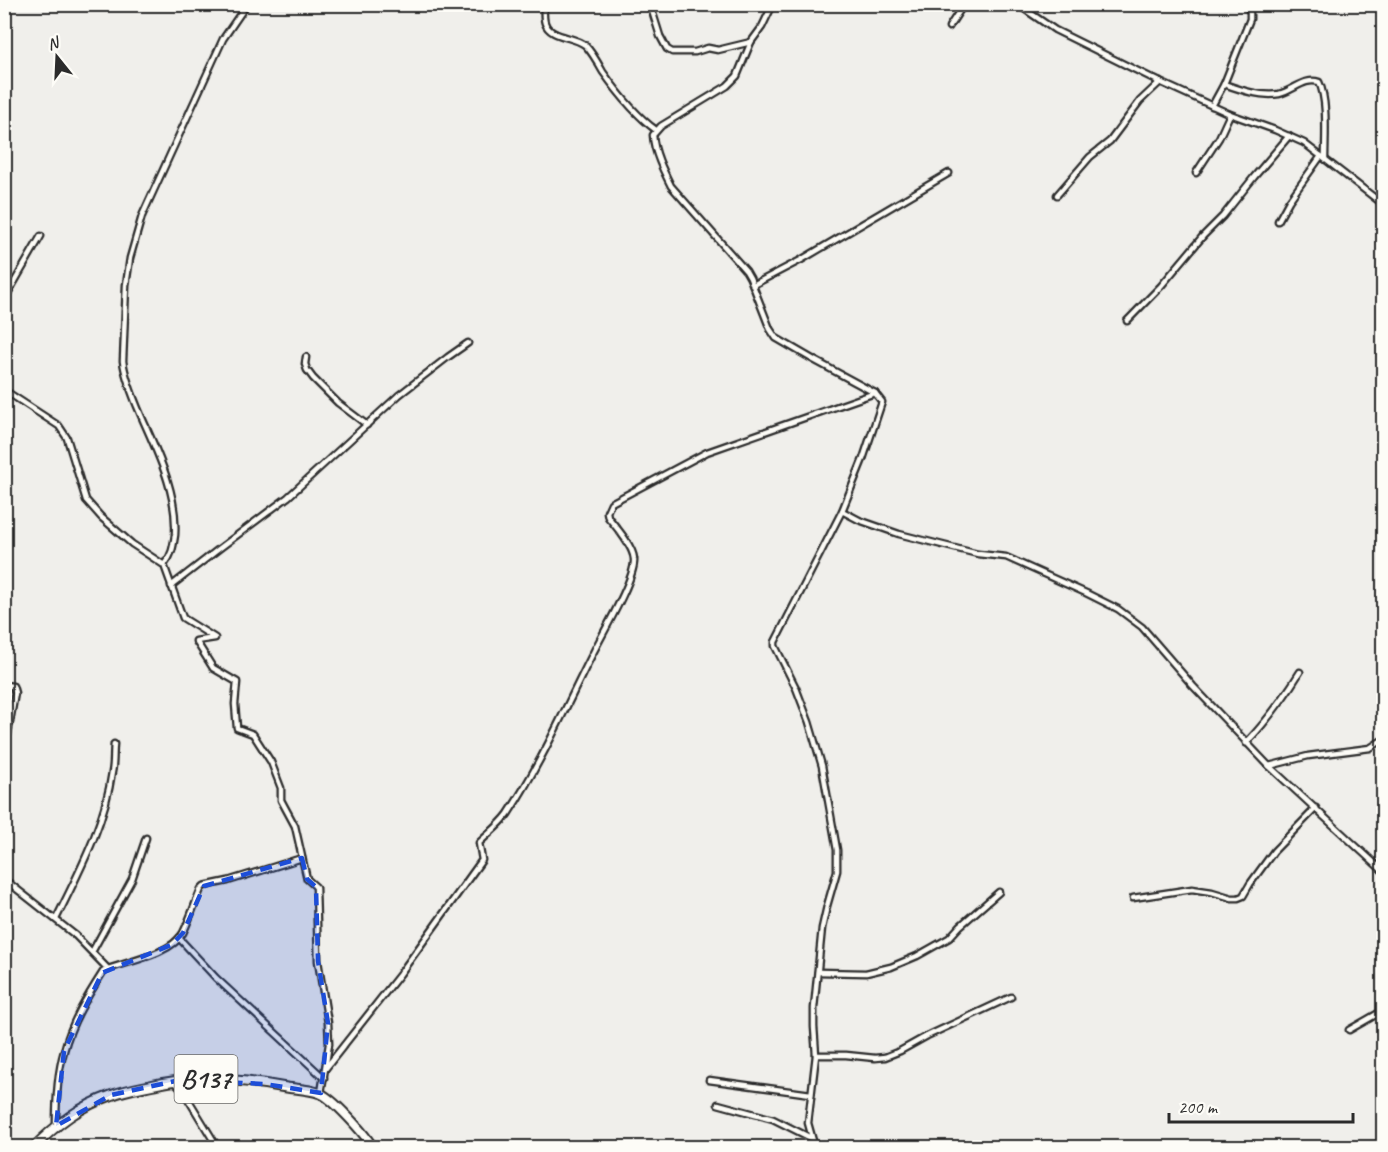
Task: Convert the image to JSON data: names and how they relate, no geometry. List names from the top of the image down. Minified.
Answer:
{"streets":{"main road":["B137"]},"scale_bar":"200 m","north":"top"}
